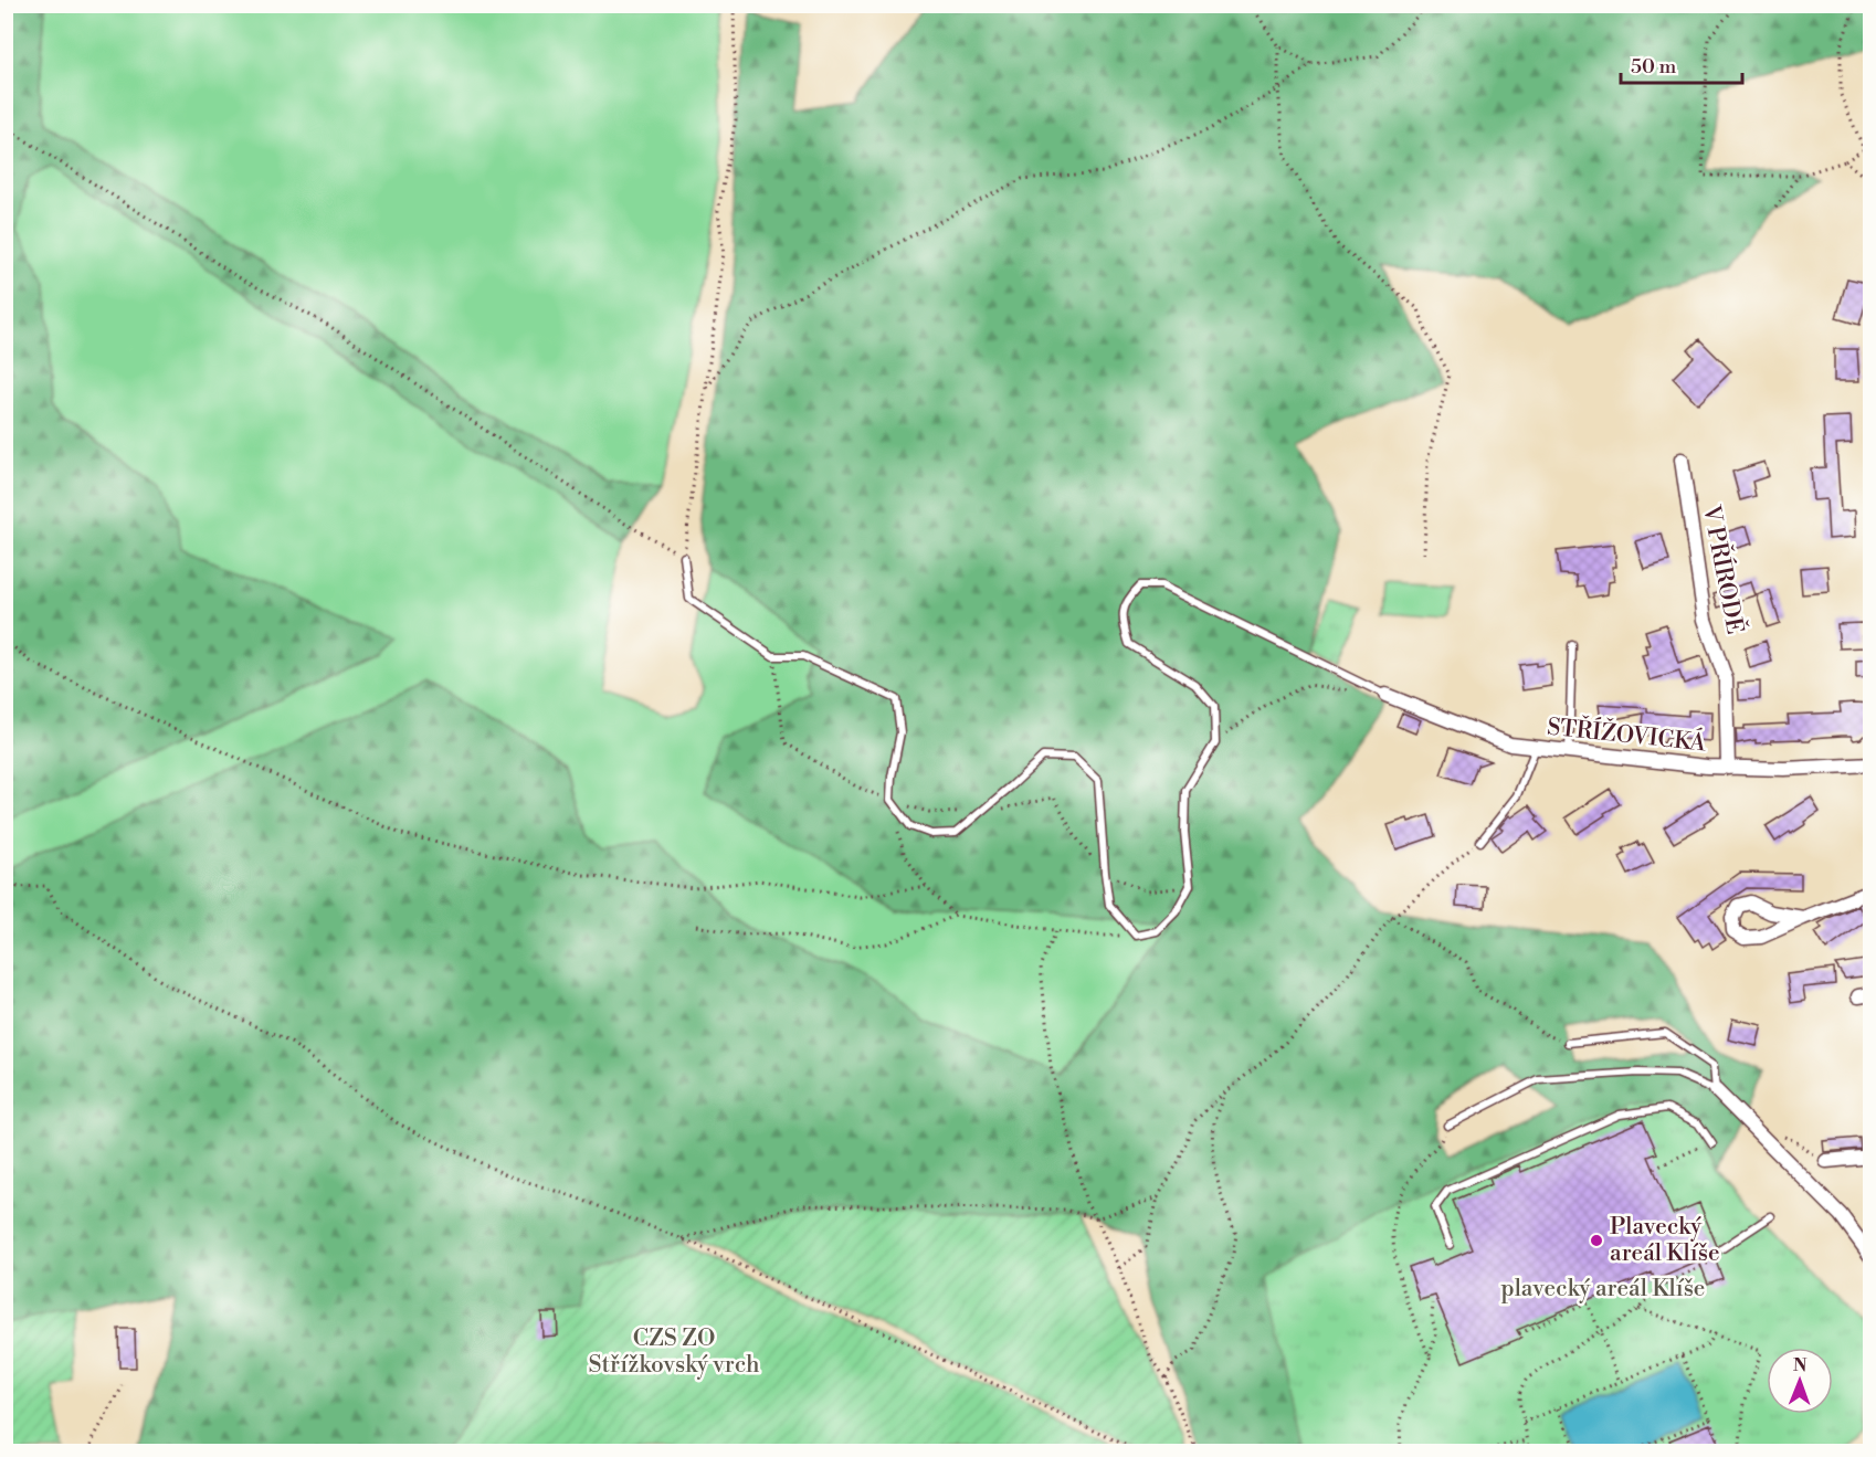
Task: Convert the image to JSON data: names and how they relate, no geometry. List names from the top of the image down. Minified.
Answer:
{"streets":{"street":["V PŘÍRODĚ","STŘÍŽOVICKÁ"]},"crossings":[["V PŘÍRODĚ","STŘÍŽOVICKÁ"]],"parks":["plavecký areál Klíše","CZS ZO Střížkovský vrch"],"places":["Plavecký areál Klíše"],"scale_bar":"50 m","north":"top"}
